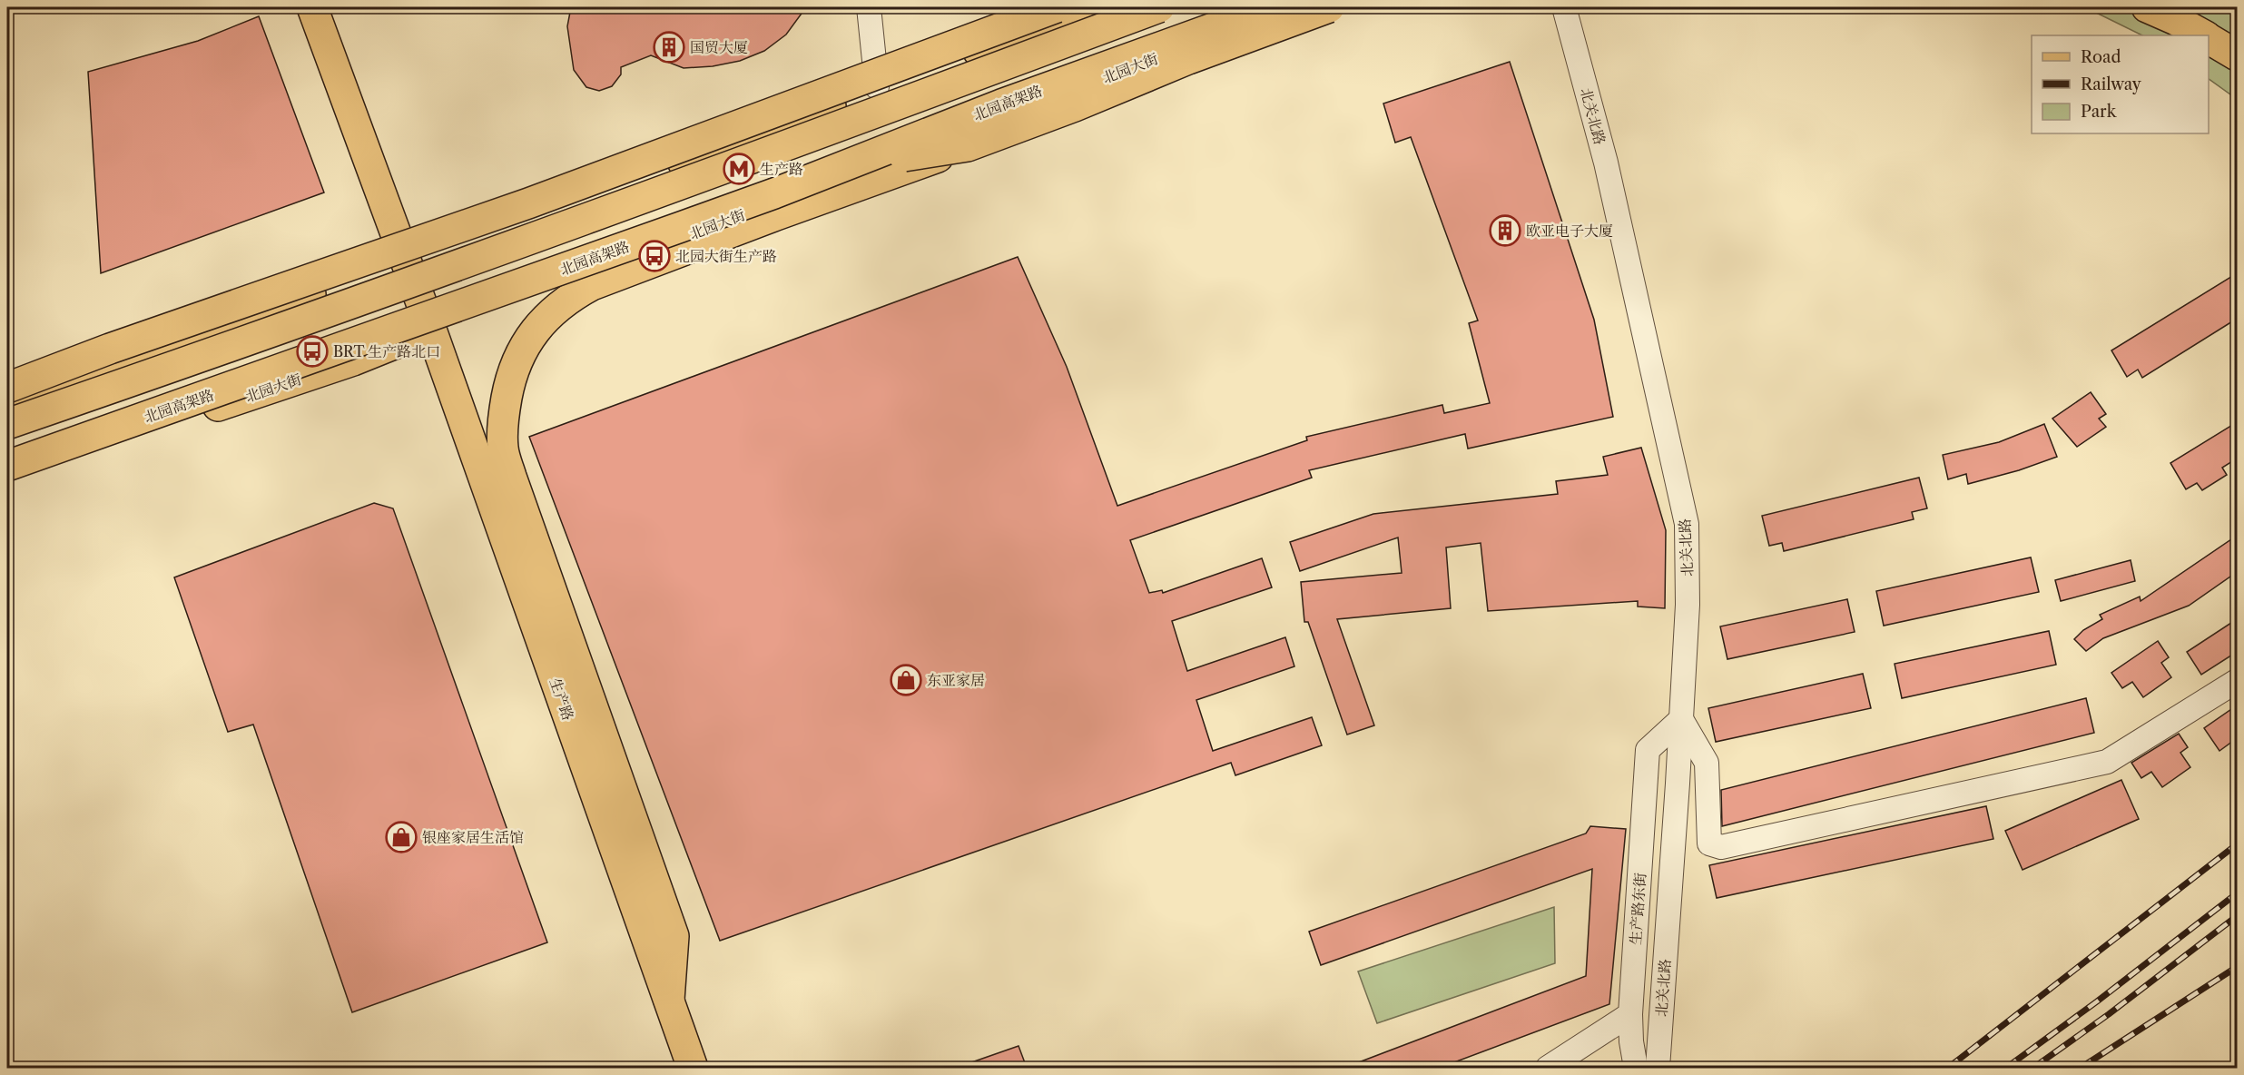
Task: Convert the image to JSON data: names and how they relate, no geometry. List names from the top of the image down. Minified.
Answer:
{"streets":{"main road":["北园大街","北园高架路","生产路"],"street":["北关北路","生产路东街"]},"crossings":[["北园大街","生产路"],["北关北路","生产路东街"]],"places":{"building":["国贸大厦","欧亚电子大厦"],"metro station":["生产路"],"bus stop":["北园大街生产路","BRT 生产路北口"],"shop":["东亚家居","银座家居生活馆"]},"legend":["Road","Railway","Park"]}
